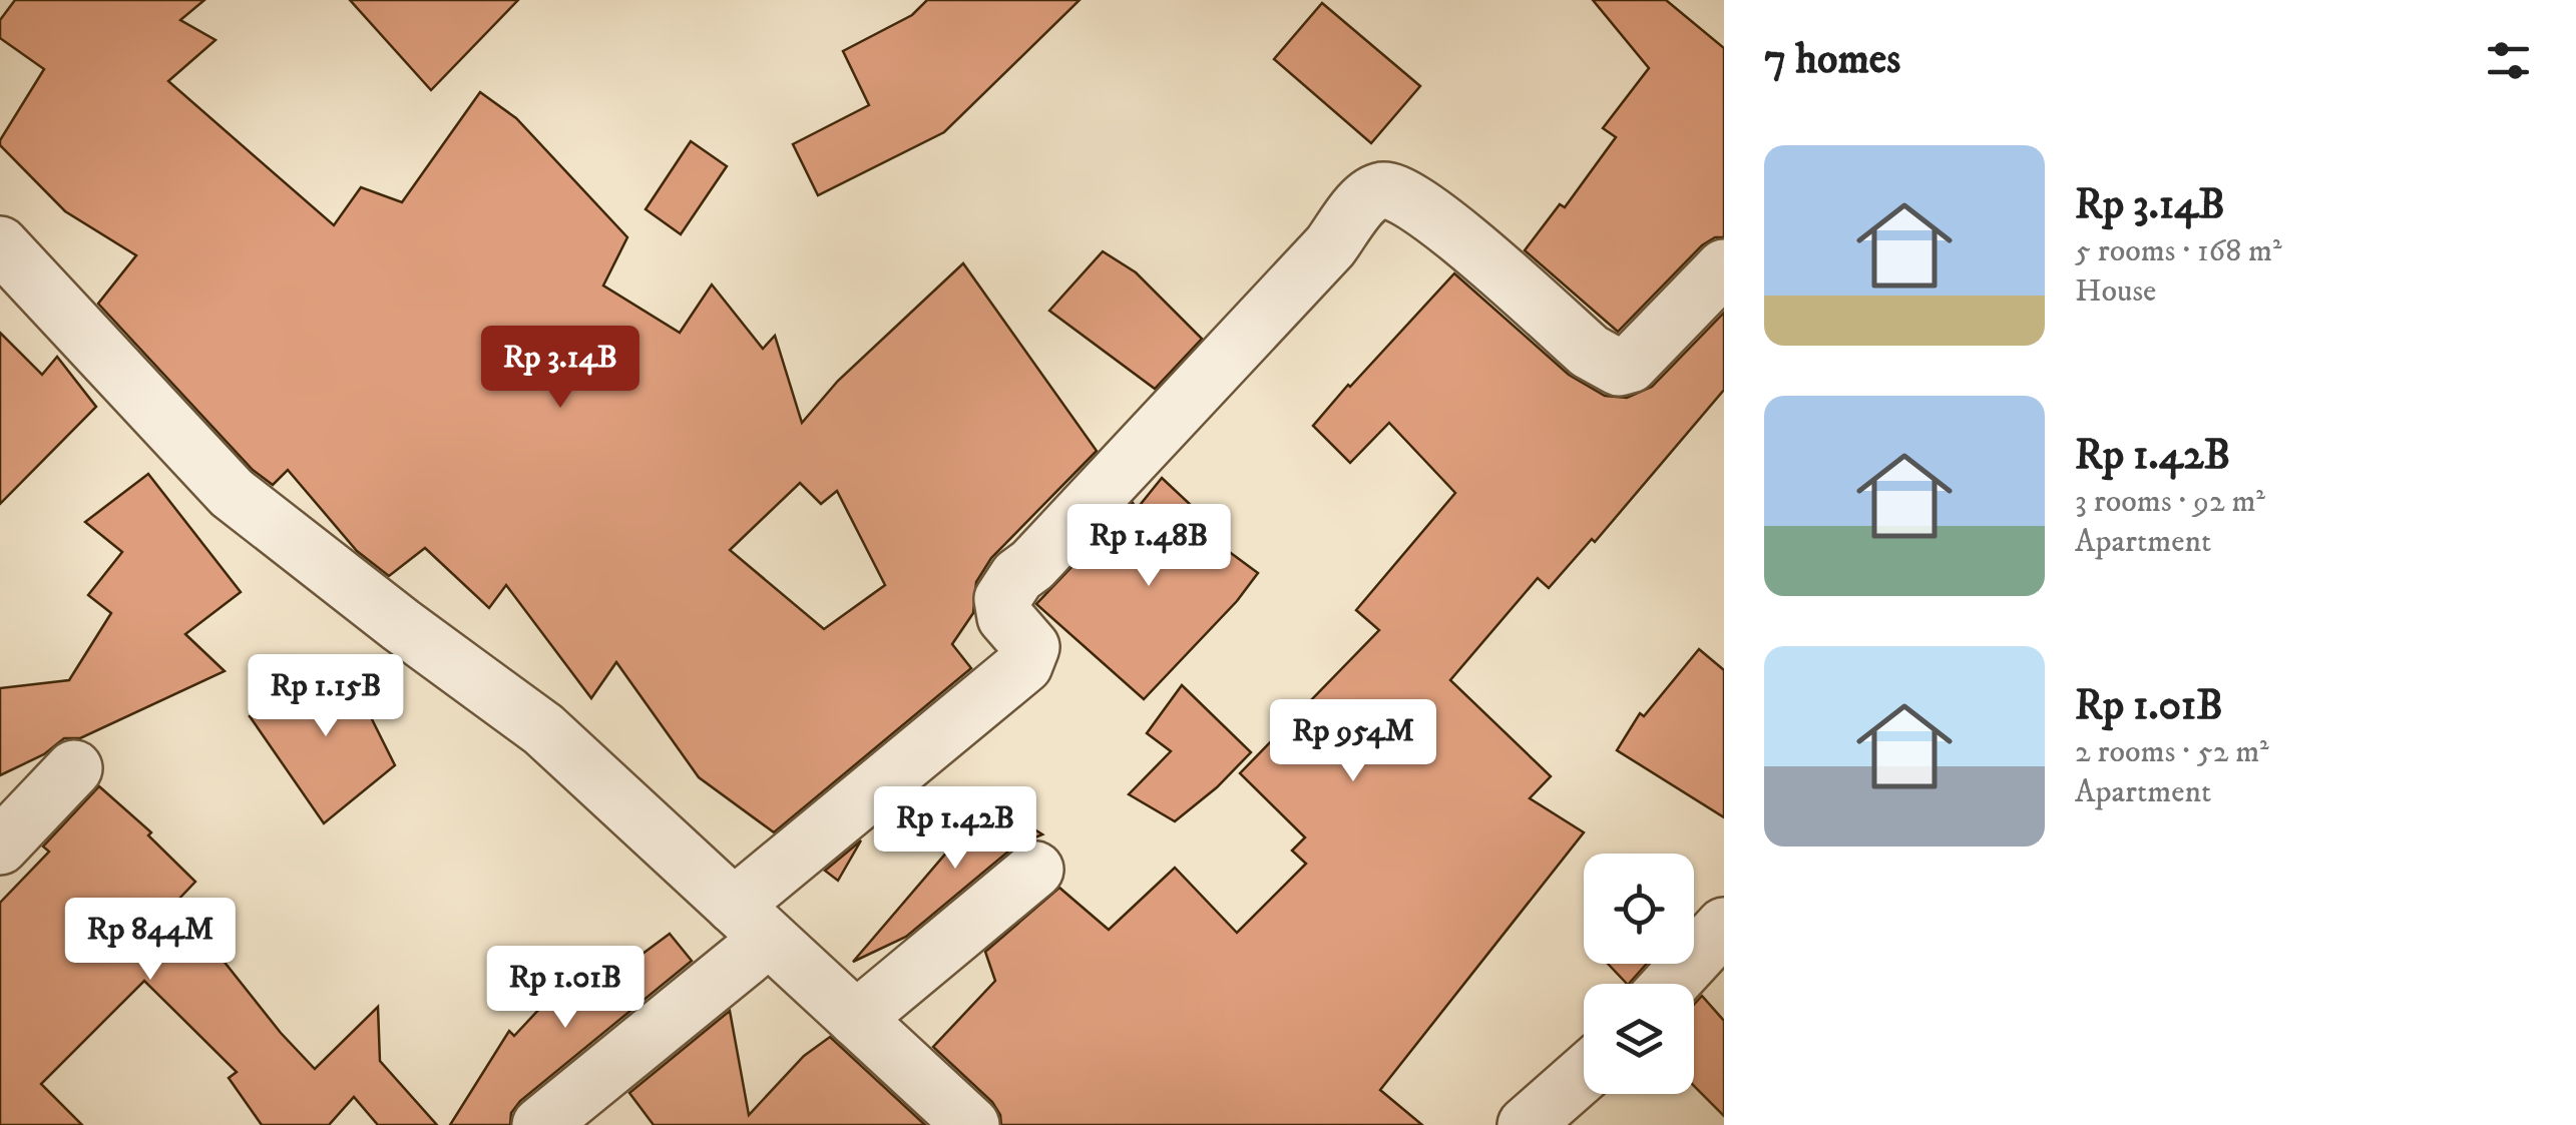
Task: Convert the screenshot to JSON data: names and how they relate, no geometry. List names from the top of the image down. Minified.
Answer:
{"page":{"heading":"7 homes","list":[{"name":"Rp 3.14B","note":"5 rooms · 168 m² · House"},{"name":"Rp 1.42B","note":"3 rooms · 92 m² · Apartment"},{"name":"Rp 1.01B","note":"2 rooms · 52 m² · Apartment"}],"price":["Rp 3.14B","Rp 1.48B","Rp 1.15B","Rp 954M","Rp 1.42B","Rp 844M","Rp 1.01B"]}}
